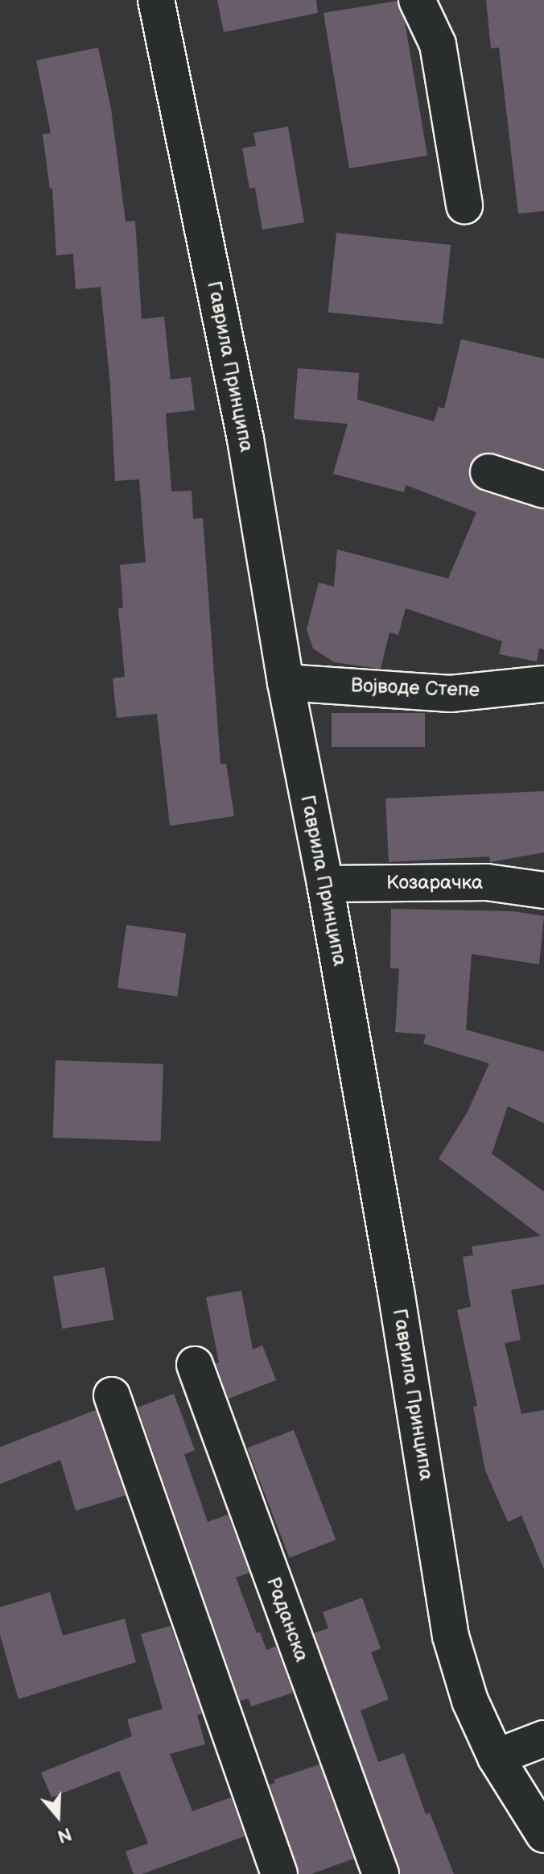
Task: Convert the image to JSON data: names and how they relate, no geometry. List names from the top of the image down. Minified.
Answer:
{"streets":{"street":["Гаврила Принципа","Војводе Степе","Козарачка","Раданска"]},"crossings":[["Гаврила Принципа","Војводе Степе"],["Гаврила Принципа","Козарачка"]],"north":"bottom"}
